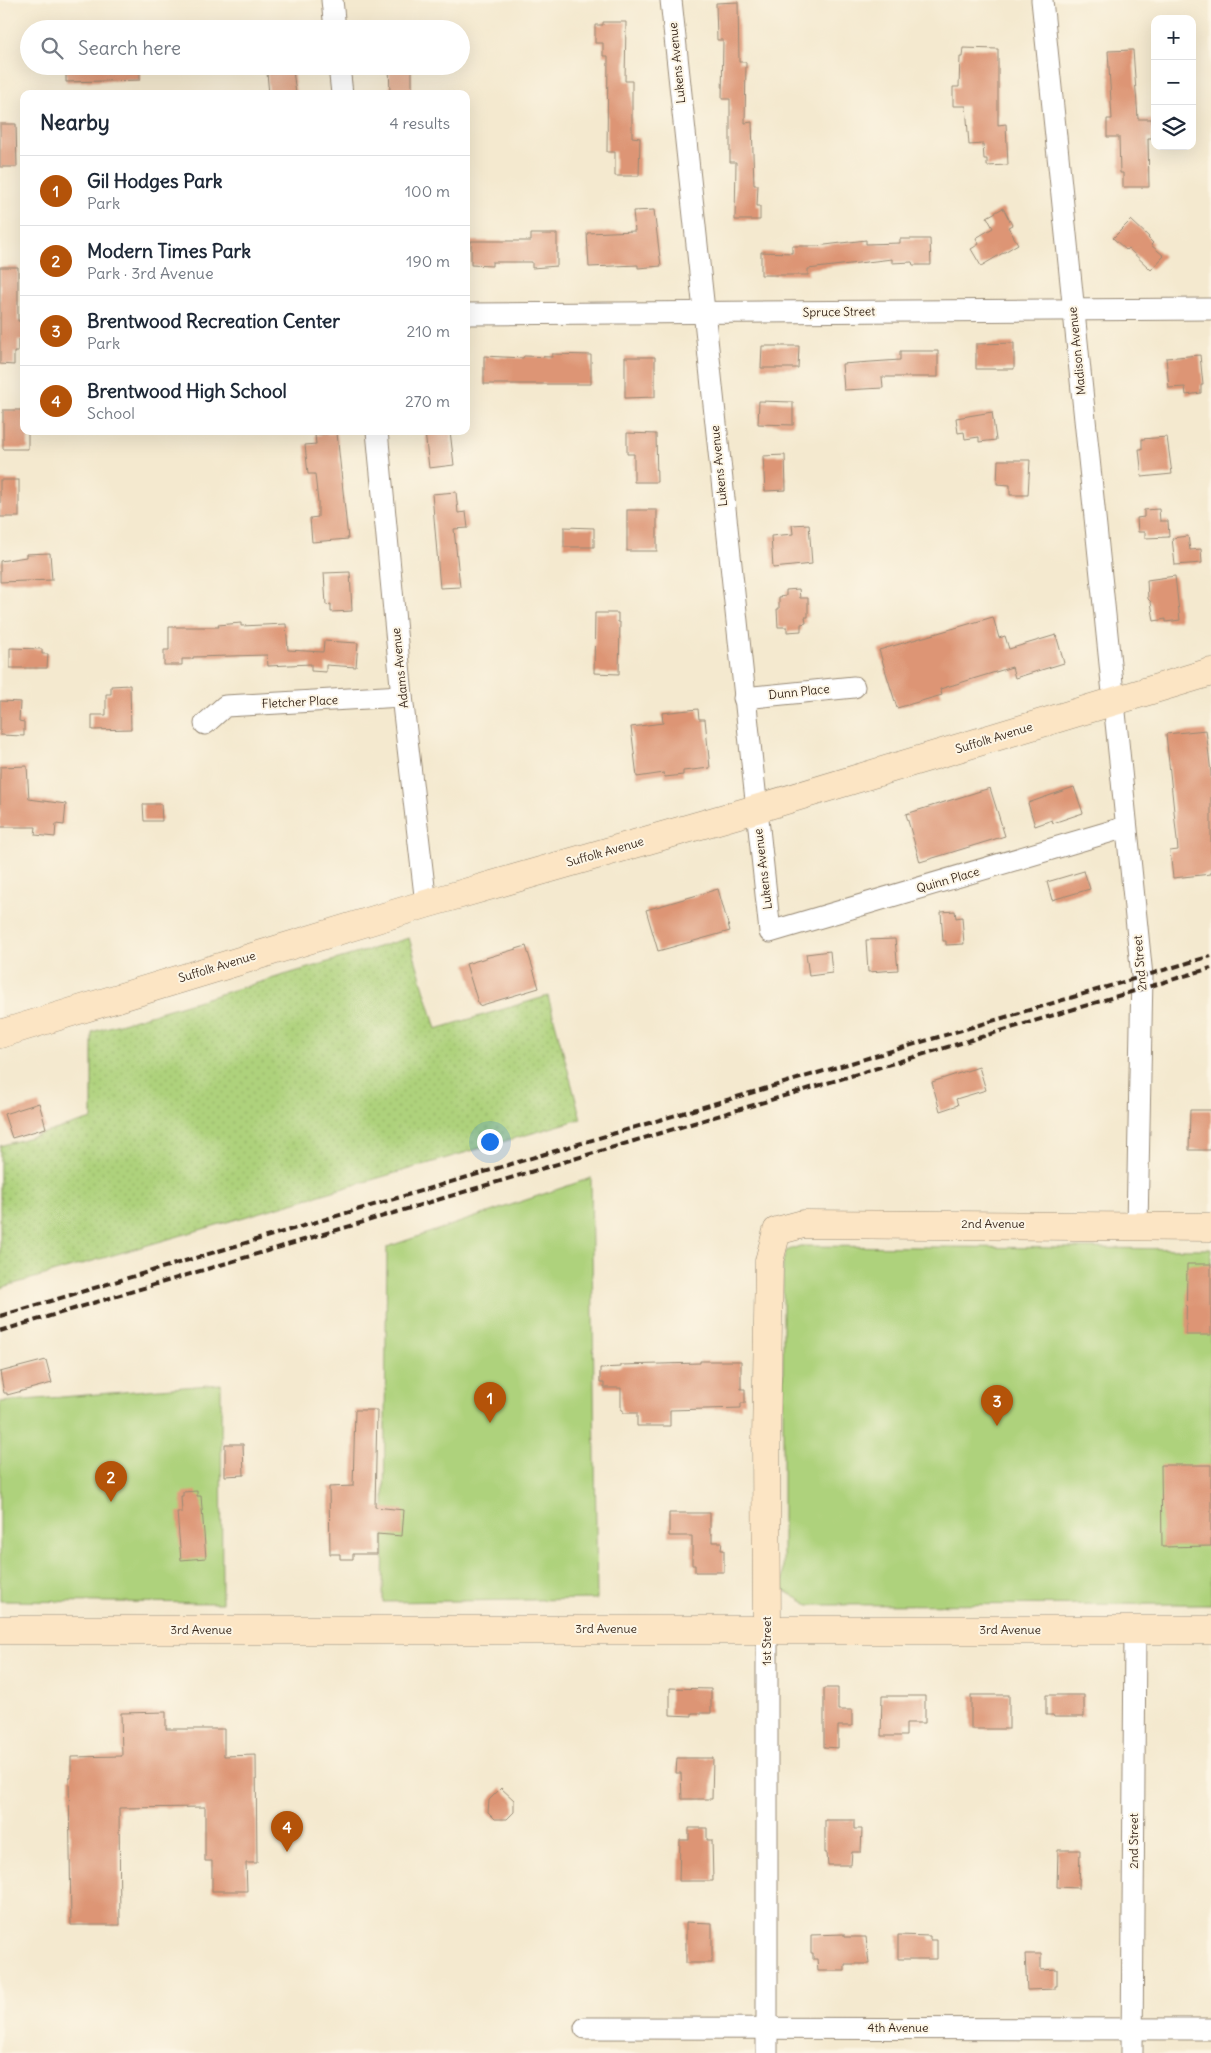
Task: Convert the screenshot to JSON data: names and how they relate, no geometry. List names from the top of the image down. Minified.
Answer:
{"streets":{"street":["Lukens Avenue","Spruce Street","Madison Avenue","Adams Avenue","Dunn Place","Fletcher Place","Suffolk Avenue","Quinn Place","2nd Street","2nd Avenue","3rd Avenue","1st Street","4th Avenue"]},"crossings":[["Lukens Avenue","Spruce Street"],["Lukens Avenue","Dunn Place"],["Lukens Avenue","Suffolk Avenue"],["Lukens Avenue","Quinn Place"],["Spruce Street","Madison Avenue"],["Madison Avenue","Suffolk Avenue"],["Madison Avenue","2nd Street"],["Adams Avenue","Fletcher Place"],["Adams Avenue","Suffolk Avenue"],["Suffolk Avenue","2nd Street"],["Quinn Place","2nd Street"],["2nd Street","2nd Avenue"],["2nd Street","3rd Avenue"],["2nd Street","4th Avenue"],["2nd Avenue","1st Street"],["3rd Avenue","1st Street"],["1st Street","4th Avenue"]],"page":{"map_buttons":["+","−"],"search":"Search here","heading":["Nearby","4 results"],"list":[{"mark":"1","name":"Gil Hodges Park","note":"Park","value":"100 m"},{"mark":"2","name":"Modern Times Park","note":"Park · 3rd Avenue","value":"190 m"},{"mark":"3","name":"Brentwood Recreation Center","note":"Park","value":"210 m"},{"mark":"4","name":"Brentwood High School","note":"School","value":"270 m"}],"pins":["1","3","2","4"]}}
